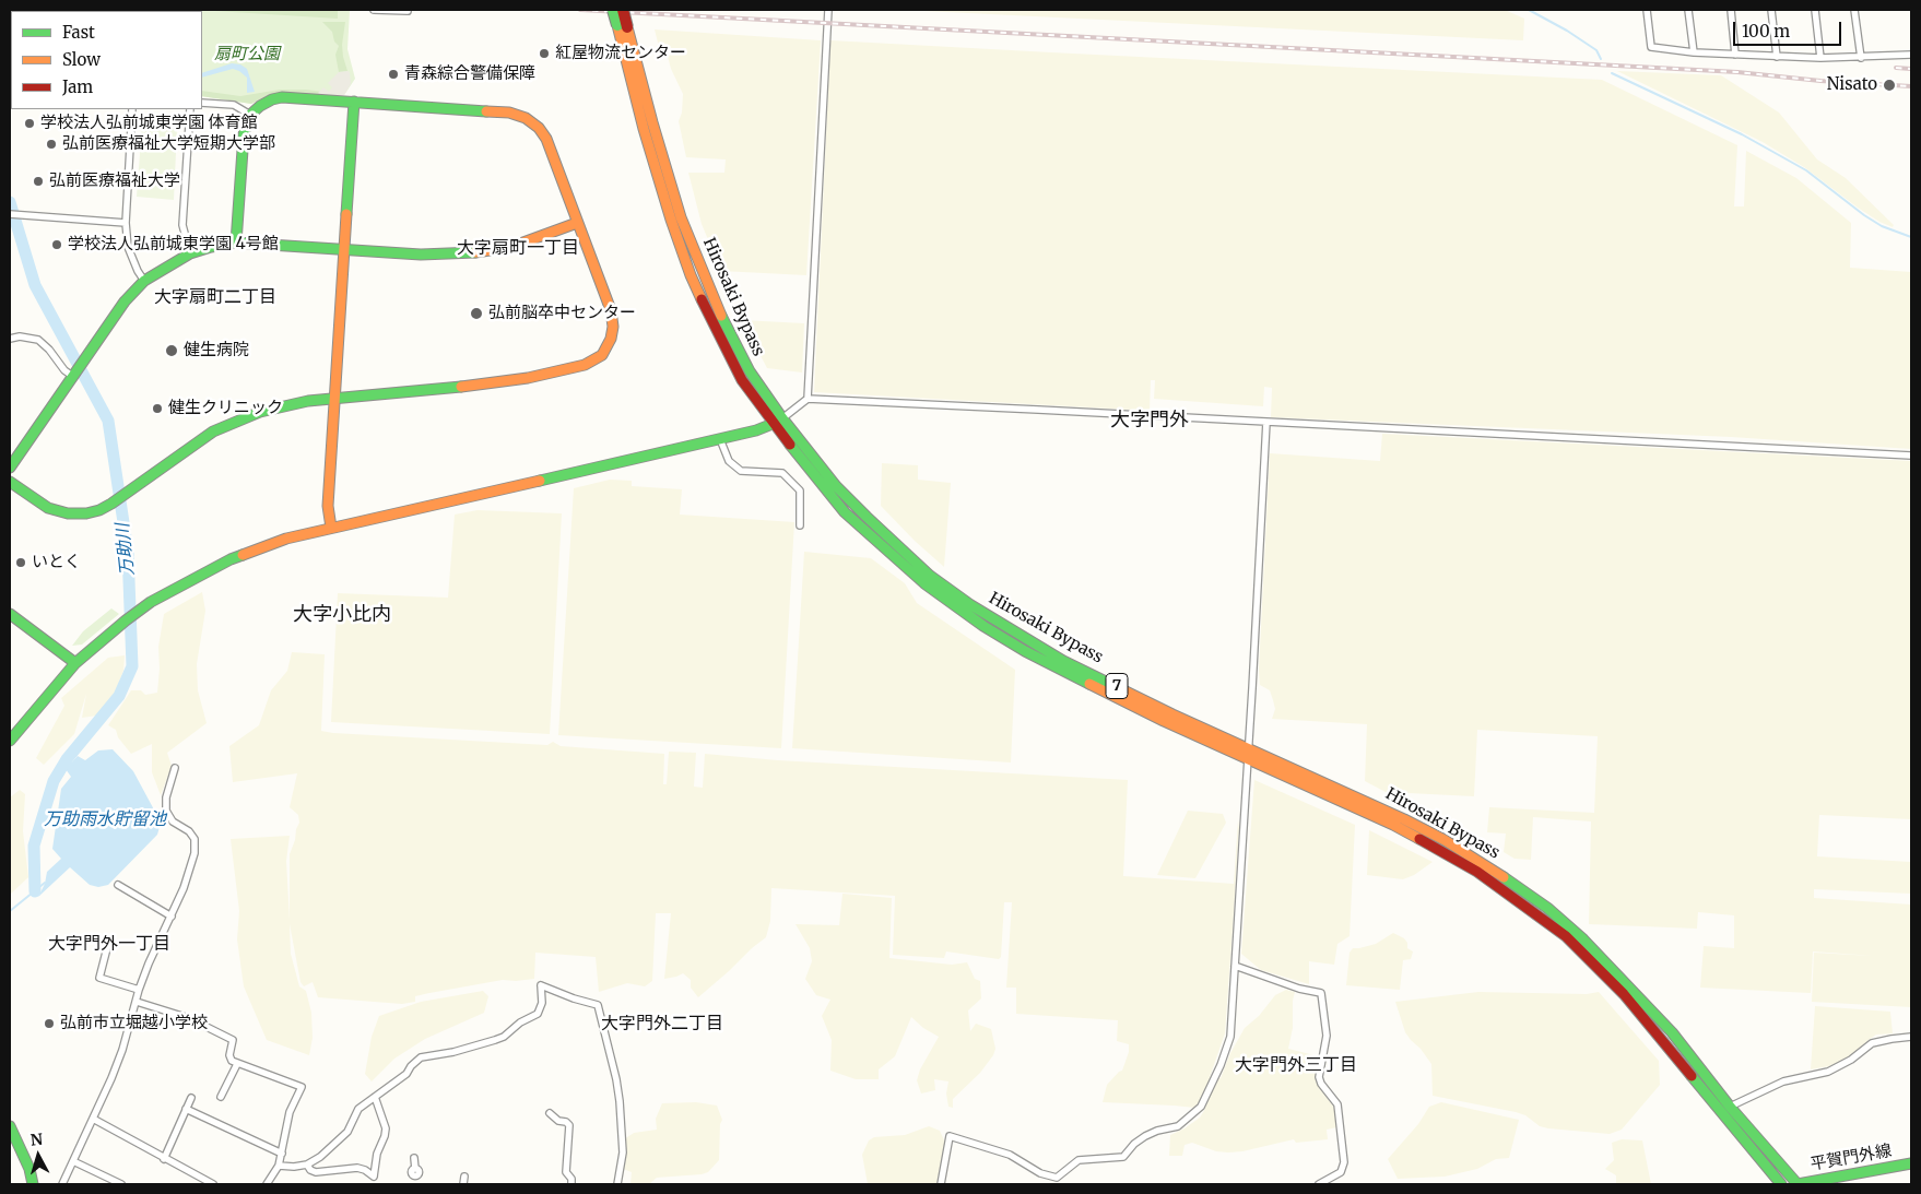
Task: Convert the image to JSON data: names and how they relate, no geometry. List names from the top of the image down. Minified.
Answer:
{"streets":{"main road":["Hirosaki Bypass","7","平賀門外線"]},"crossings":[["Hirosaki Bypass","平賀門外線"]],"districts":["大字扇町一丁目","大字扇町二丁目","大字門外","大字小比内","大字門外一丁目","大字門外二丁目","大字門外三丁目"],"water":["万助川","万助雨水貯留池"],"parks":["扇町公園"],"places":["紅屋物流センター","青森綜合警備保障","Nisato","学校法人弘前城東学園 体育館","弘前医療福祉大学短期大学部","弘前医療福祉大学","学校法人弘前城東学園 4号館","弘前脳卒中センター","健生病院","健生クリニック","いとく","弘前市立堀越小学校"],"legend":["Fast","Slow","Jam"],"scale_bar":"100 m","north":"top"}
